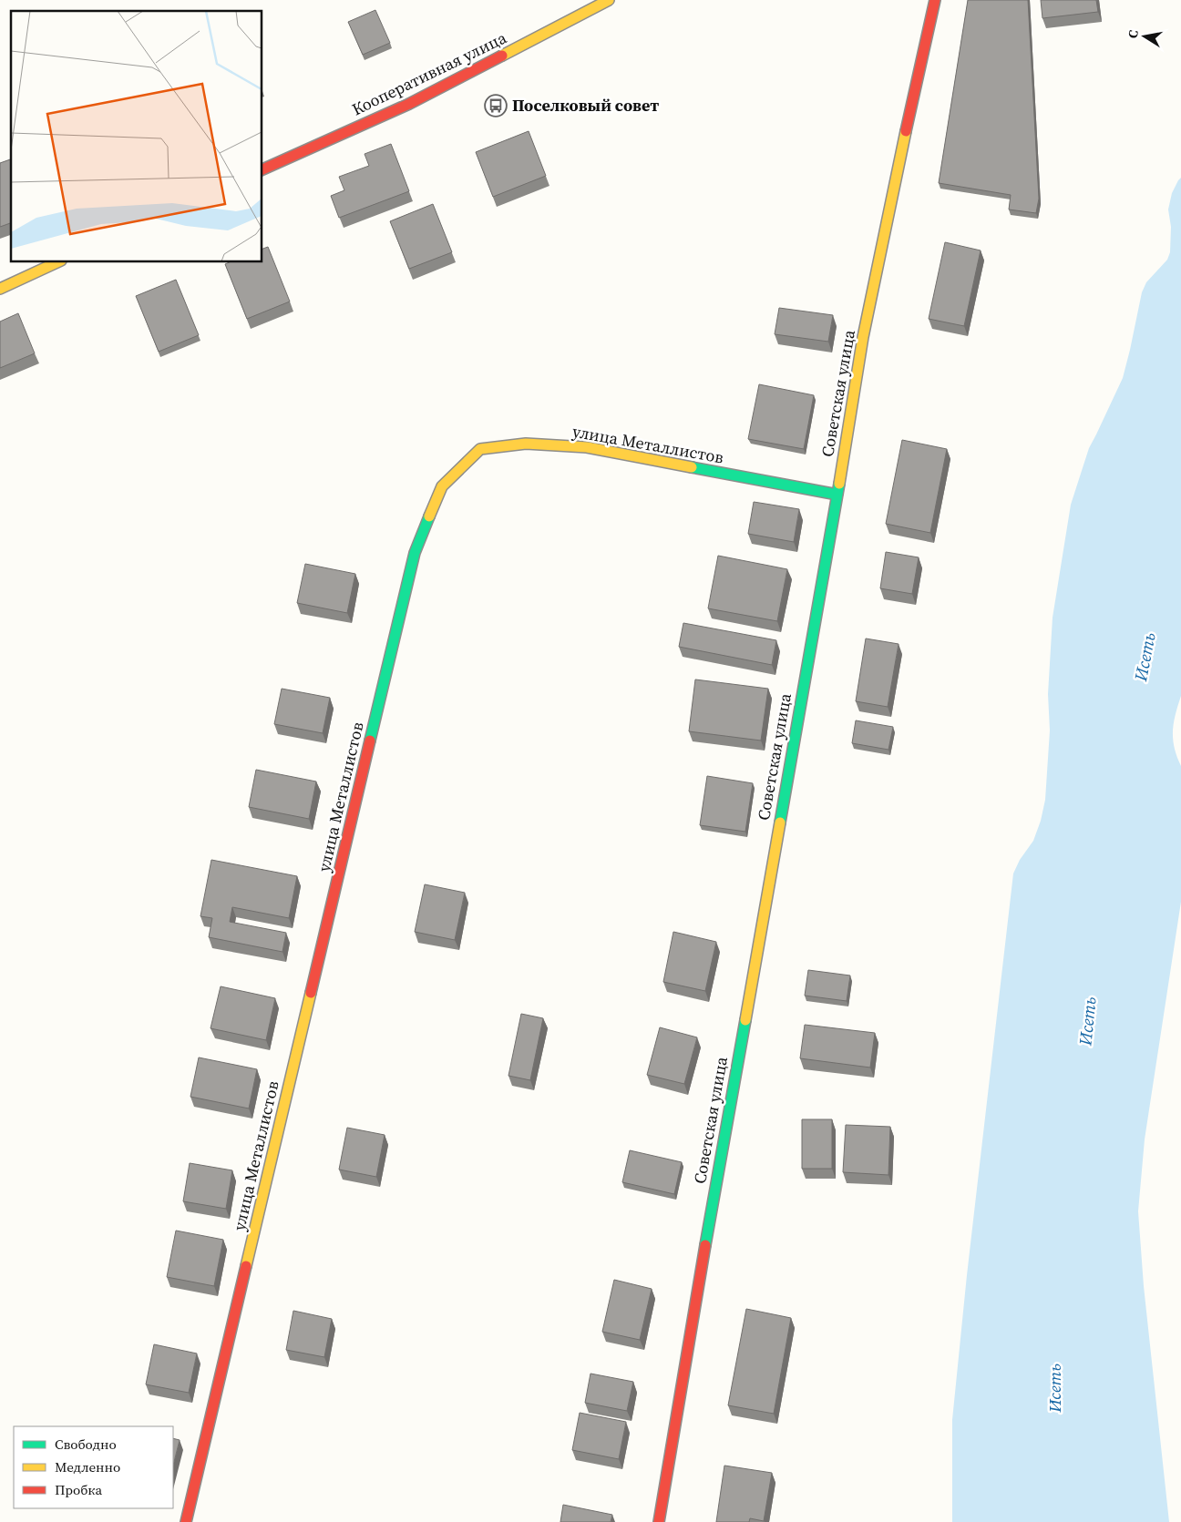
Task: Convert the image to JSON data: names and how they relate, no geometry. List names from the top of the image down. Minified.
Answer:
{"streets":{"street":["Кооперативная улица","Советская улица","улица Металлистов"]},"crossings":[["Советская улица","улица Металлистов"]],"water":["Исеть"],"places":{"bus stop":["Поселковый совет"]},"legend":["Свободно","Медленно","Пробка"],"north":"left"}
